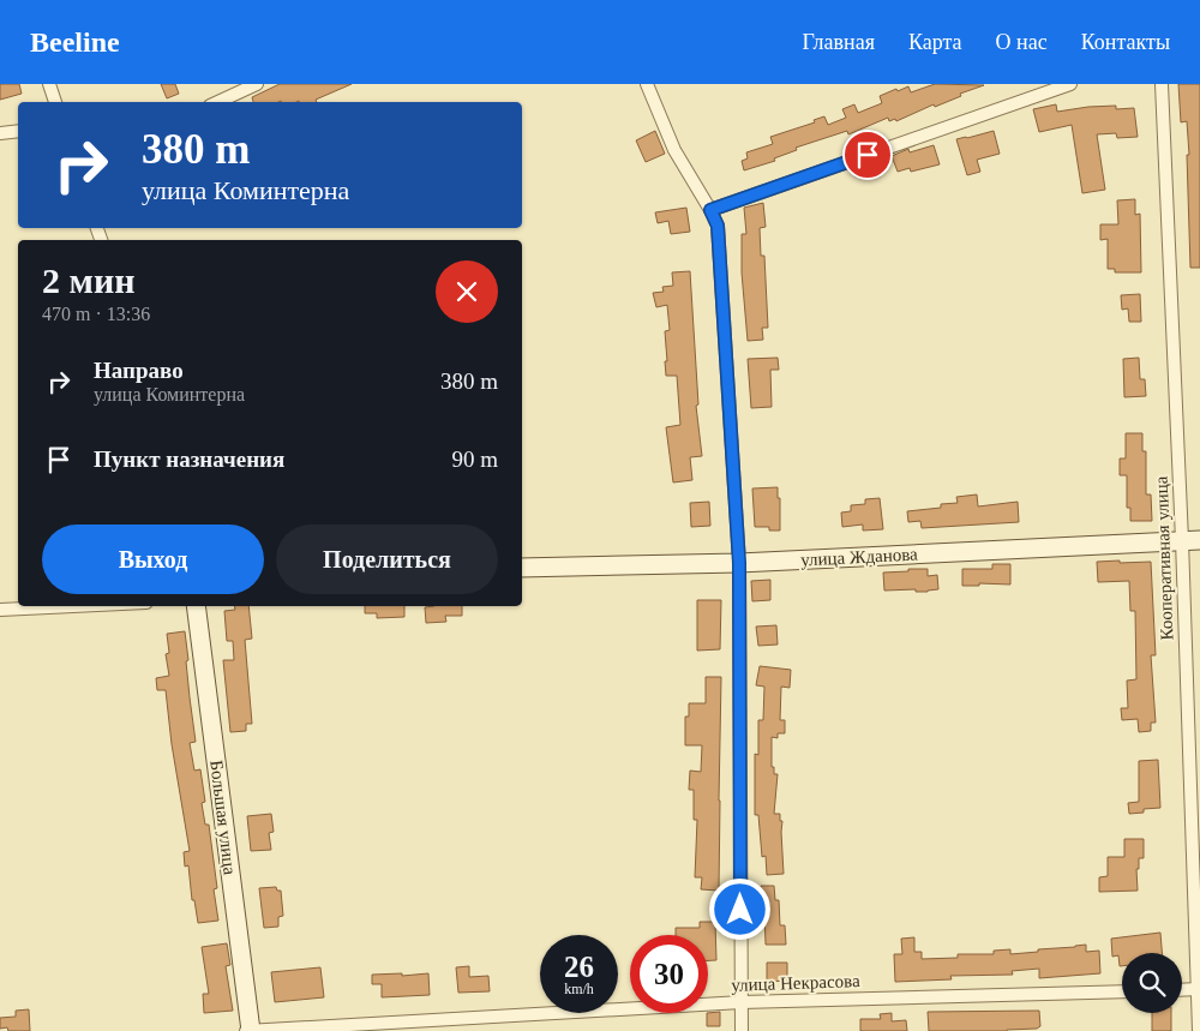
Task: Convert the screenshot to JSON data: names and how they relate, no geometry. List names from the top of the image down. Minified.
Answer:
{"streets":{"street":["улица Жданова","Кооперативная улица","Большая улица","улица Некрасова"]},"crossings":[["улица Жданова","Кооперативная улица"],["Большая улица","улица Некрасова"]],"page":{"header":"Beeline","nav":["Главная","Карта","О нас","Контакты"],"turn":["380 m","улица Коминтерна"],"heading":["2 мин","470 m · 13:36"],"list":[{"name":"Направо","note":"улица Коминтерна","value":"380 m"},{"name":"Пункт назначения","value":"90 m"}],"buttons":["Выход","Поделиться"],"speed":"26 km/h","limit":"30"}}
